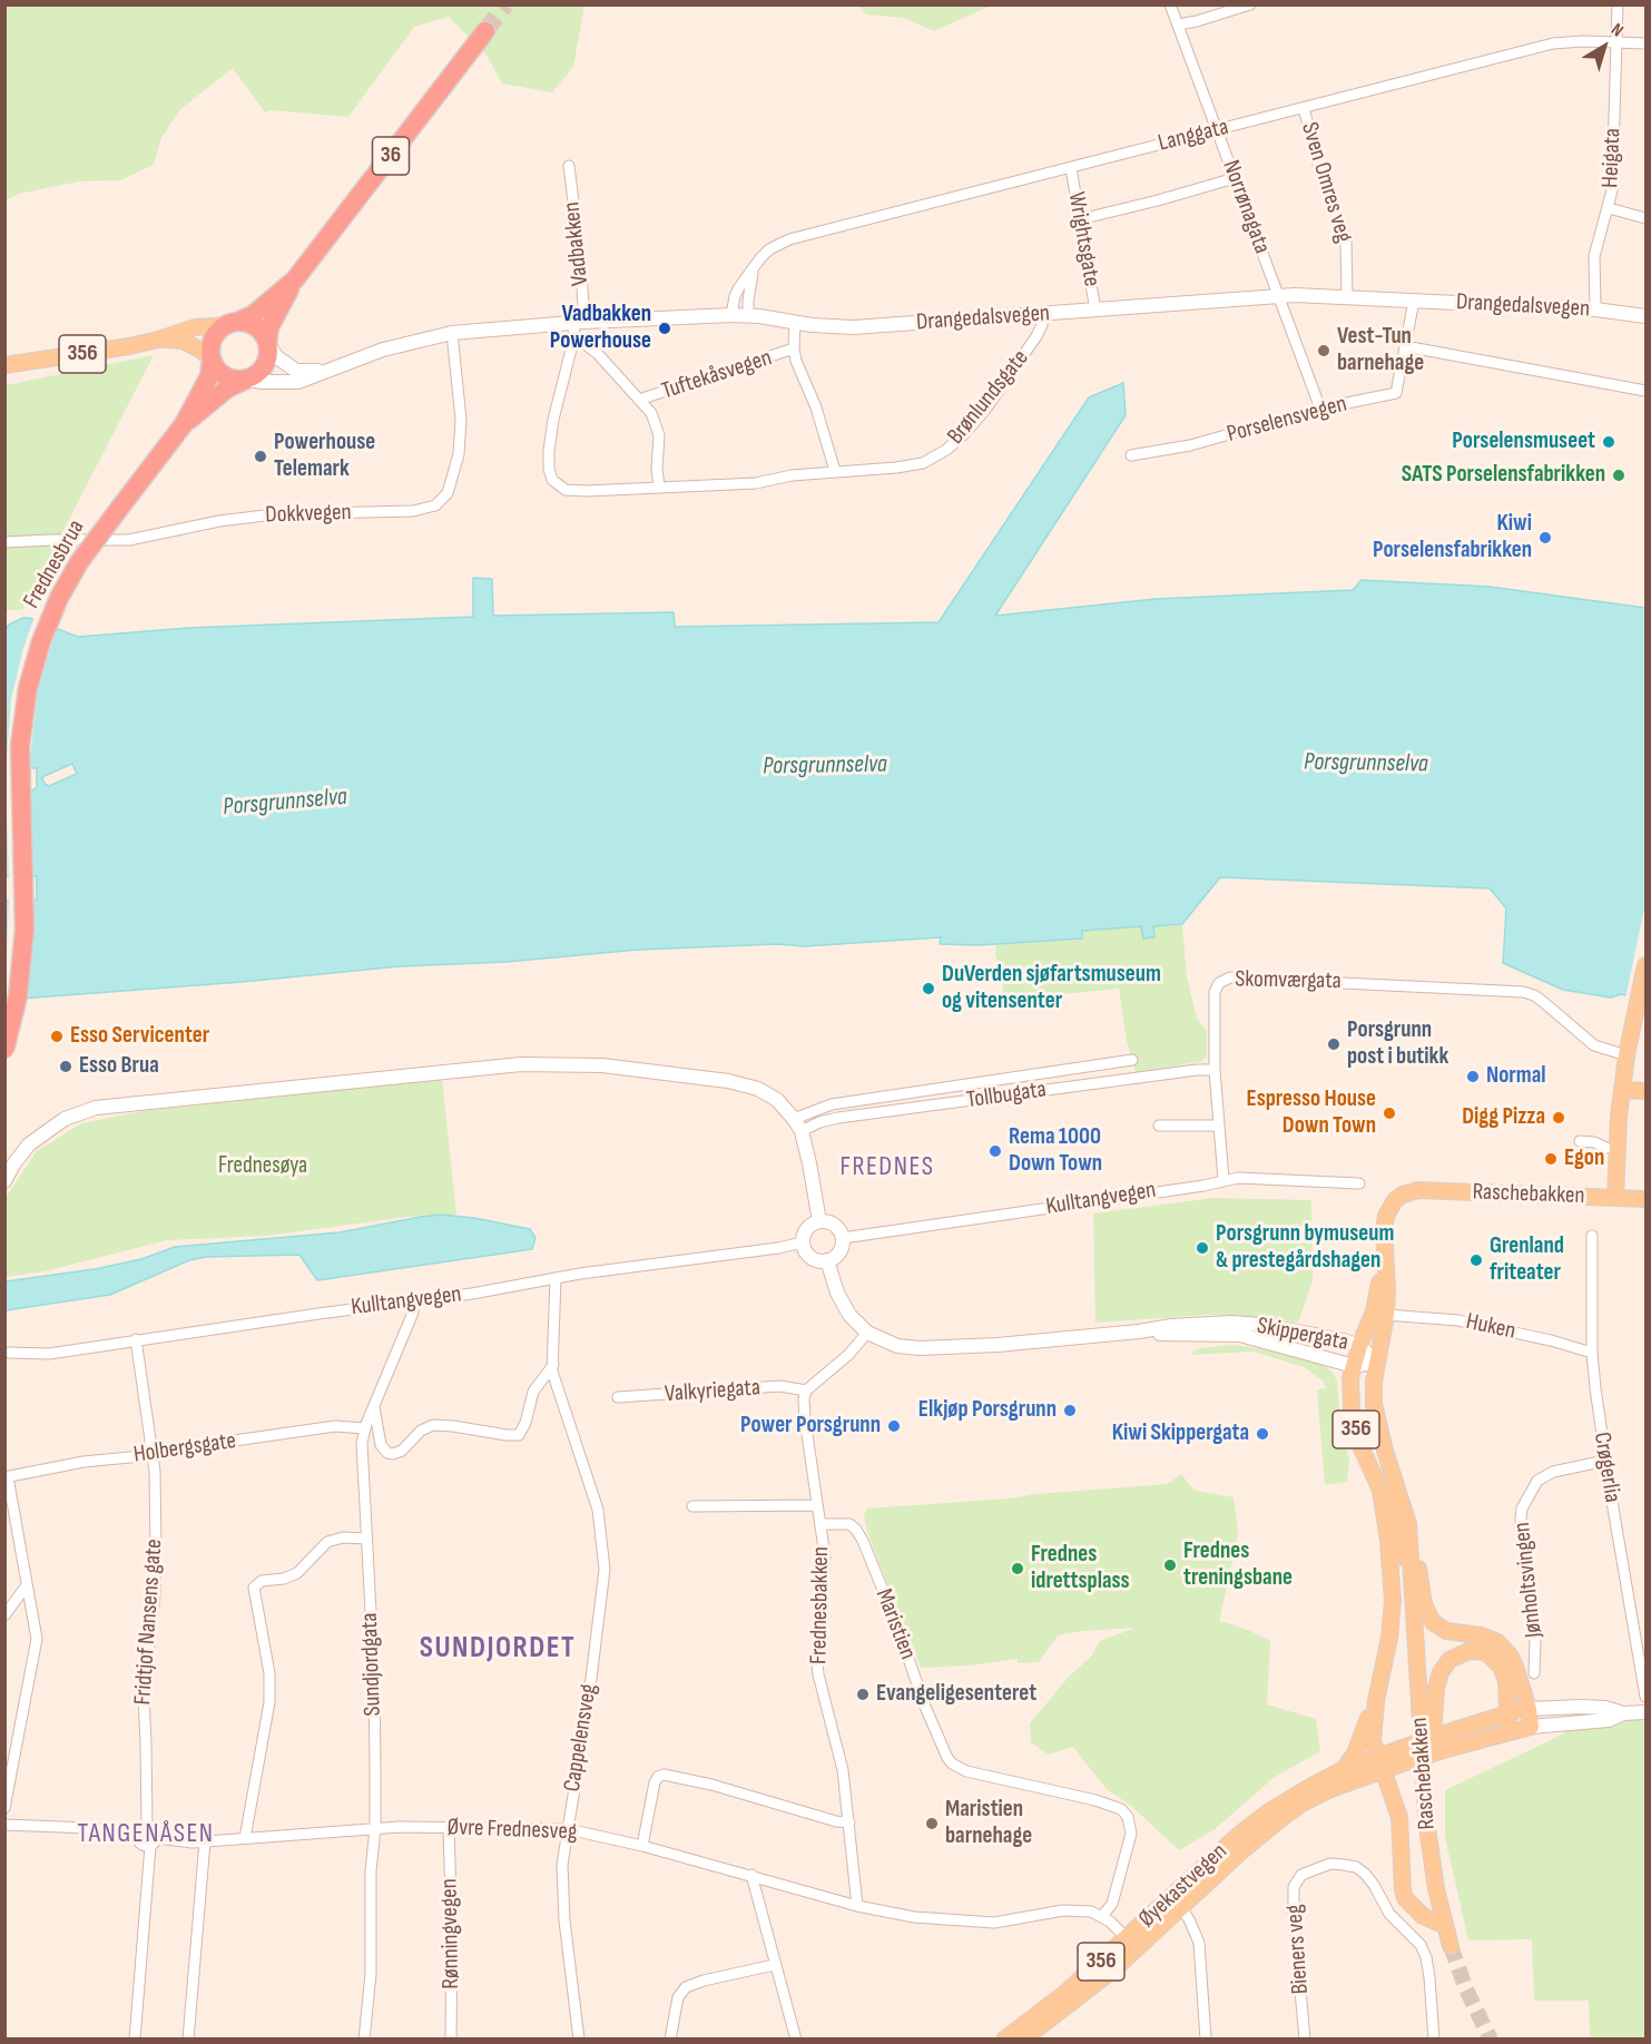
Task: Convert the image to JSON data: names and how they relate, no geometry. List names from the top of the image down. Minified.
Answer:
{"streets":{"highway":["36","Frednesbrua"],"main road":["356","Raschebakken","Øyekastvegen"],"street":["Langgata","Heigata","Sven Omres veg","Norrønagata","Wrightsgate","Vadbakken","Drangedalsvegen","Tuftekåsvegen","Brønlundsgate","Porselensvegen","Dokkvegen","Skomværgata","Tollbugata","Kulltangvegen","Huken","Skippergata","Valkyriegata","Holbergsgate","Crøgerlia","Jønholtsvingen","Frednesbakken","Fridtjof Nansens gate","Maristien","Sundjordgata","Cappelensveg","Øvre Frednesveg","Rønningvegen","Bieners veg"]},"crossings":[["Langgata","Heigata"],["Langgata","Sven Omres veg"],["Langgata","Norrønagata"],["Langgata","Wrightsgate"],["Langgata","Drangedalsvegen"],["36","Drangedalsvegen"],["36","356"],["36","Frednesbrua"],["Heigata","Drangedalsvegen"],["Sven Omres veg","Drangedalsvegen"],["Norrønagata","Drangedalsvegen"],["Norrønagata","Porselensvegen"],["Wrightsgate","Drangedalsvegen"],["Vadbakken","Drangedalsvegen"],["Vadbakken","Brønlundsgate"],["Drangedalsvegen","356"],["Drangedalsvegen","Brønlundsgate"],["Drangedalsvegen","Porselensvegen"],["Drangedalsvegen","Dokkvegen"],["356","Raschebakken"],["356","Øyekastvegen"],["Skomværgata","Tollbugata"],["Skomværgata","Raschebakken"],["Skomværgata","Kulltangvegen"],["Raschebakken","Huken"],["Raschebakken","Skippergata"],["Kulltangvegen","Skippergata"],["Kulltangvegen","Fridtjof Nansens gate"],["Kulltangvegen","Sundjordgata"],["Kulltangvegen","Cappelensveg"],["Huken","Crøgerlia"],["Valkyriegata","Frednesbakken"],["Holbergsgate","Fridtjof Nansens gate"],["Holbergsgate","Sundjordgata"],["Crøgerlia","Jønholtsvingen"],["Frednesbakken","Maristien"],["Frednesbakken","Øvre Frednesveg"],["Fridtjof Nansens gate","Øvre Frednesveg"],["Sundjordgata","Øvre Frednesveg"],["Cappelensveg","Øvre Frednesveg"],["Øvre Frednesveg","Rønningvegen"]],"districts":["FREDNES","SUNDJORDET","TANGENÅSEN"],"water":["Porsgrunnselva"],"parks":["Frednesøya"],"places":["Vadbakken Powerhouse","Vest-Tun barnehage","Porselensmuseet","Powerhouse Telemark","SATS Porselensfabrikken","Kiwi Porselensfabrikken","DuVerden sjøfartsmuseum og vitensenter","Esso Servicenter","Porsgrunn post i butikk","Esso Brua","Normal","Espresso House Down Town","Digg Pizza","Rema 1000 Down Town","Egon","Porsgrunn bymuseum & prestegårdshagen","Grenland friteater","Elkjøp Porsgrunn","Power Porsgrunn","Kiwi Skippergata","Frednes treningsbane","Frednes idrettsplass","Evangeligesenteret","Maristien barnehage"],"north":"top right"}
